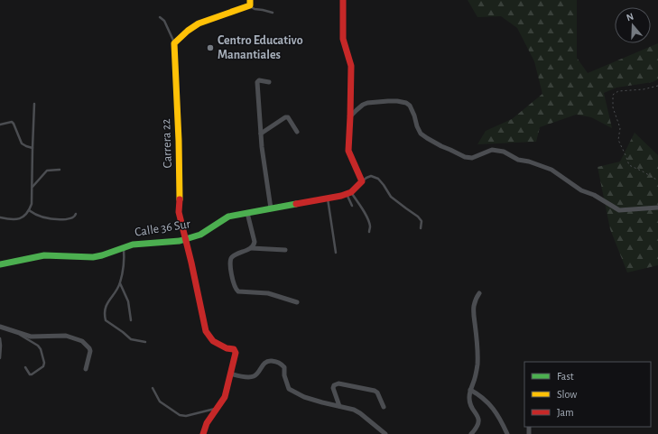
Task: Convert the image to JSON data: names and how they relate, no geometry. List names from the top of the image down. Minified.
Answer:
{"streets":{"street":["Carrera 22","Calle 36 Sur"]},"crossings":[["Carrera 22","Calle 36 Sur"]],"places":["Centro Educativo Manantiales"],"legend":["Fast","Slow","Jam"],"north":"top"}
